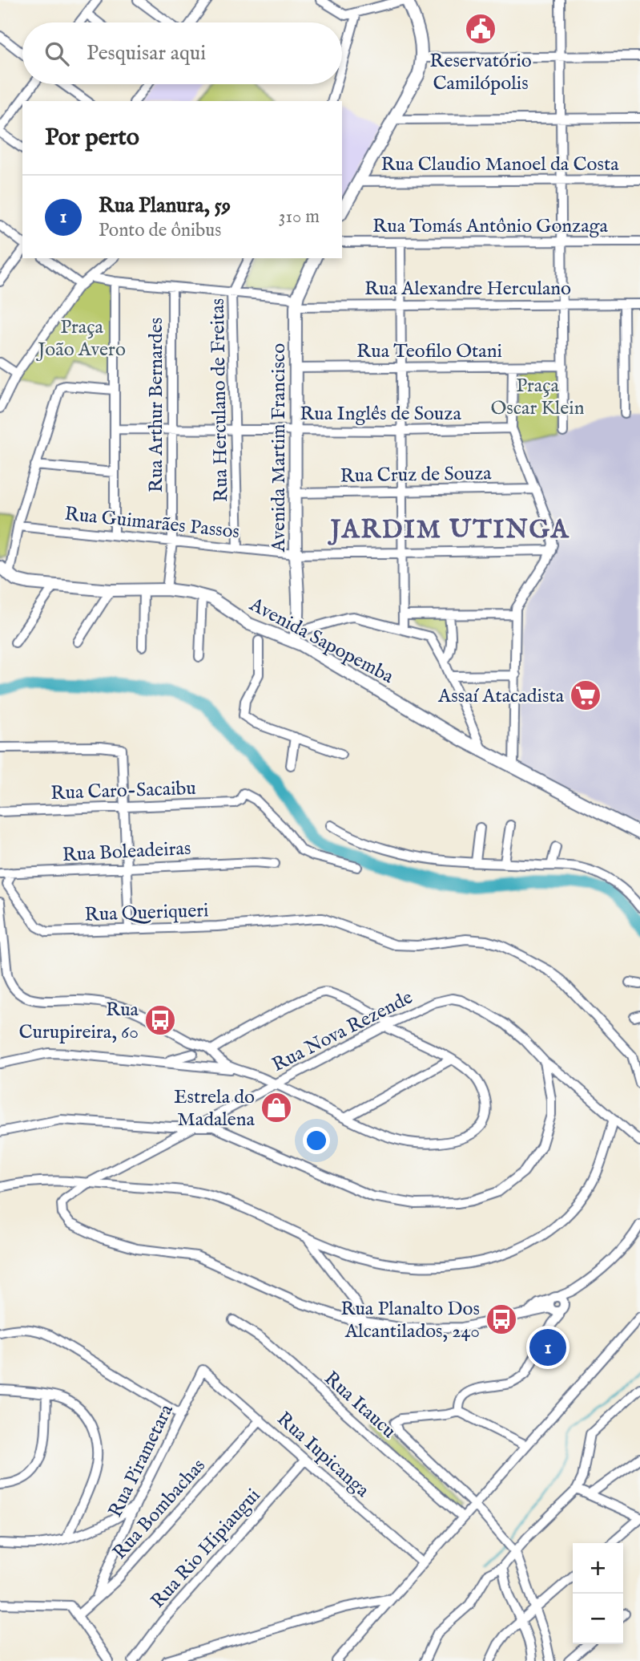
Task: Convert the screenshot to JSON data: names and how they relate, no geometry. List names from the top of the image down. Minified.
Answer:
{"streets":{"main road":["Avenida Martim Francisco","Avenida Sapopemba"],"street":["Rua Claudio Manoel da Costa","Rua Tomás Antônio Gonzaga","Rua Alexandre Herculano","Rua Teofilo Otani","Rua Herculano de Freitas","Rua Arthur Bernardes","Rua Inglês de Souza","Rua Cruz de Souza","Rua Guimarães Passos","Rua Caro-Sacaibu","Rua Boleadeiras","Rua Queriqueri","Rua Nova Rezende","Rua Itaucu","Rua Iupicanga","Rua Pirametara","Rua Bombachas","Rua Rio Hipiaugui"]},"crossings":[["Rua Alexandre Herculano","Rua Herculano de Freitas"],["Rua Alexandre Herculano","Rua Arthur Bernardes"],["Rua Alexandre Herculano","Avenida Martim Francisco"],["Rua Teofilo Otani","Avenida Martim Francisco"],["Rua Herculano de Freitas","Rua Inglês de Souza"],["Rua Herculano de Freitas","Rua Guimarães Passos"],["Rua Arthur Bernardes","Rua Inglês de Souza"],["Rua Arthur Bernardes","Rua Guimarães Passos"],["Rua Arthur Bernardes","Avenida Sapopemba"],["Rua Inglês de Souza","Avenida Martim Francisco"],["Avenida Martim Francisco","Rua Cruz de Souza"],["Avenida Martim Francisco","Rua Guimarães Passos"],["Avenida Martim Francisco","Avenida Sapopemba"],["Rua Iupicanga","Rua Pirametara"],["Rua Iupicanga","Rua Bombachas"],["Rua Iupicanga","Rua Rio Hipiaugui"],["Rua Pirametara","Rua Bombachas"]],"districts":["JARDIM UTINGA"],"parks":["Praça João Avero","Praça Oscar Klein"],"places":{"public building":["Reservatório Camilópolis"],"supermarket":["Assaí Atacadista"],"bus stop":["Rua Curupireira, 60","Rua Planalto Dos Alcantilados, 240"],"shop":["Estrela do Madalena"]},"page":{"search":"Pesquisar aqui","heading":"Por perto","list":[{"mark":"1","name":"Rua Planura, 59","note":"Ponto de ônibus","value":"310 m"}],"pins":"1","map_buttons":["+","−"]}}
